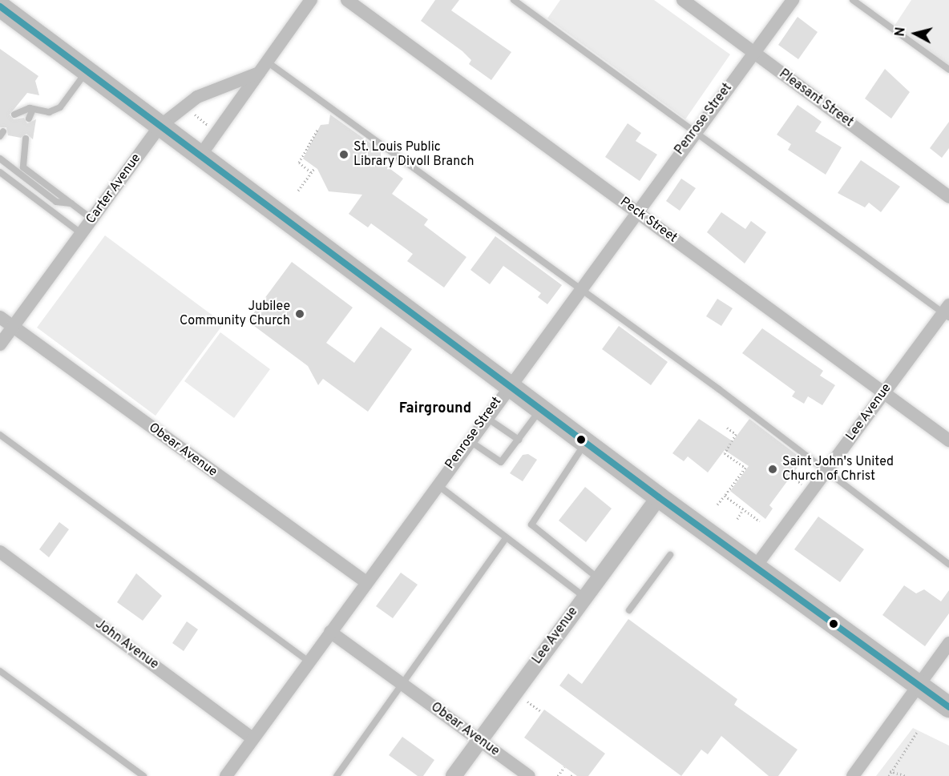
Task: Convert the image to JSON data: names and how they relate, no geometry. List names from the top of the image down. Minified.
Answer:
{"streets":{"street":["Pleasant Street","Penrose Street","Carter Avenue","Peck Street","Lee Avenue","Obear Avenue","John Avenue"]},"crossings":[["Pleasant Street","Penrose Street"],["Penrose Street","Peck Street"],["Penrose Street","Obear Avenue"],["Penrose Street","John Avenue"],["Carter Avenue","Obear Avenue"],["Peck Street","Lee Avenue"],["Lee Avenue","Obear Avenue"]],"districts":["Fairground"],"places":["St. Louis Public Library Divoll Branch","Jubilee Community Church","Saint John's United Church of Christ"],"north":"left"}
